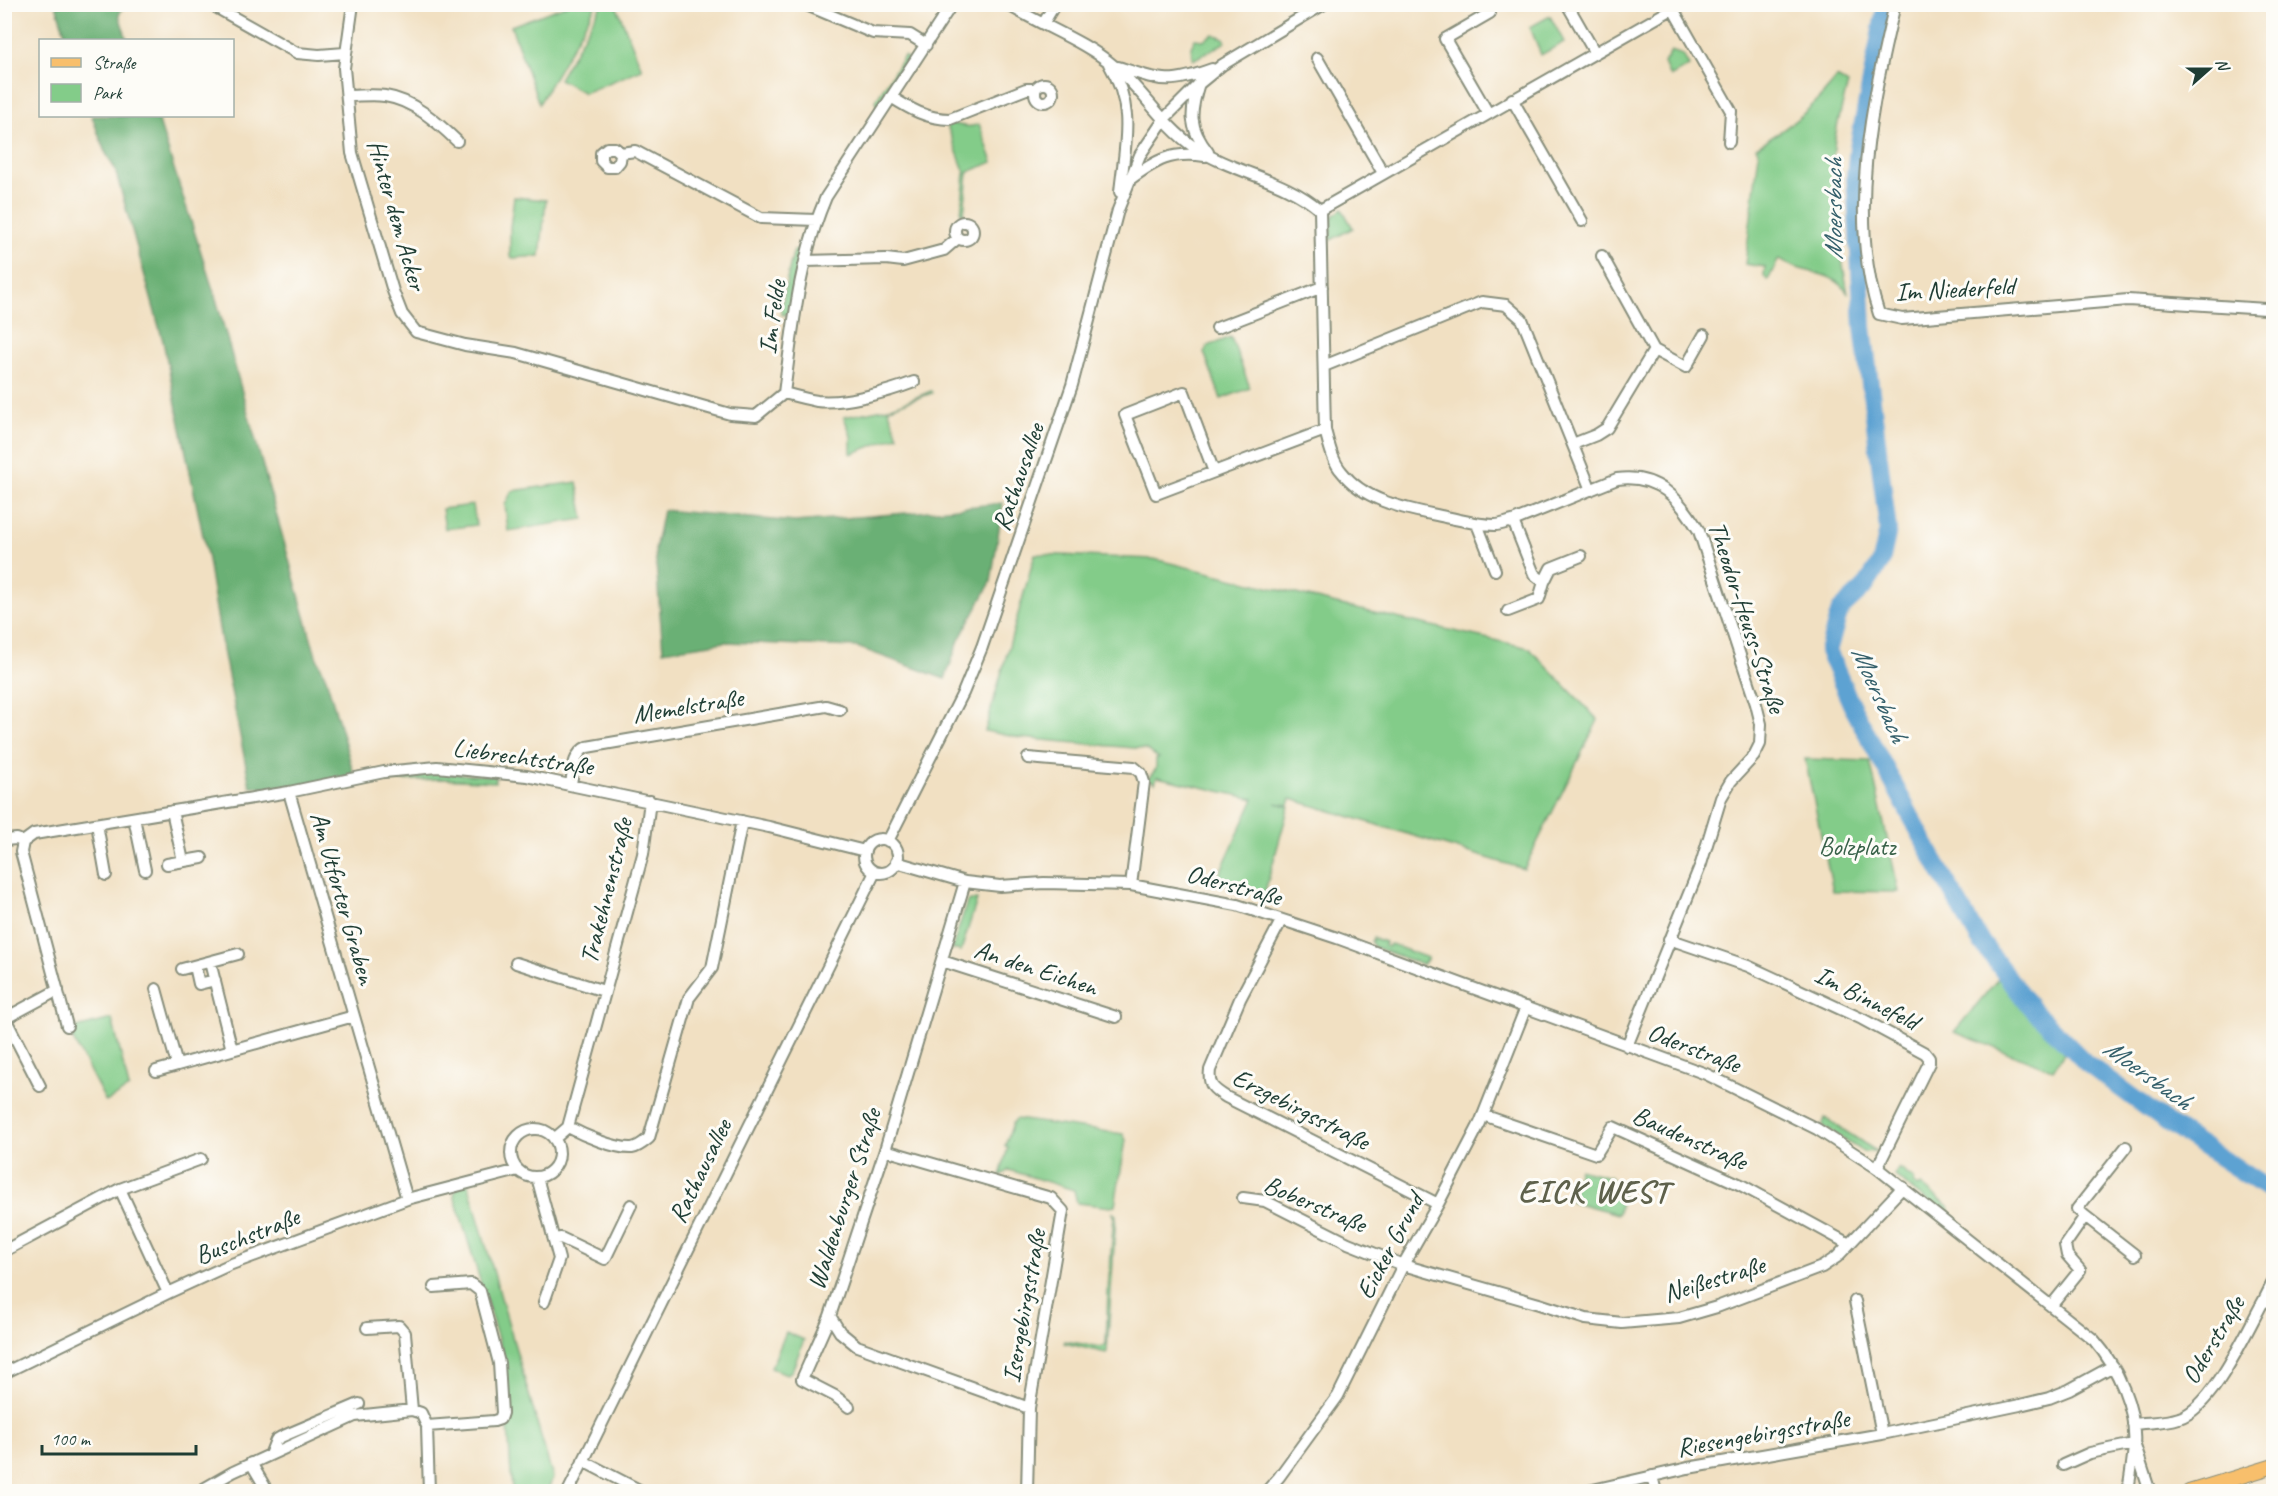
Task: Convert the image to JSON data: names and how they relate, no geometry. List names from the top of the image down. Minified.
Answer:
{"streets":{"street":["Hinter dem Acker","Im Niederfeld","Im Felde","Rathausallee","Theodor-Heuss-Straße","Memelstraße","Liebrechtstraße","Oderstraße","Trakehnenstraße","Am Utforter Graben","An den Eichen","Im Binnefeld","Erzgebirgsstraße","Baudenstraße","Waldenburger Straße","Boberstraße","Buschstraße","Eicker Grund","Neißestraße","Isergebirgsstraße","Riesengebirgsstraße"]},"crossings":[["Hinter dem Acker","Im Felde"],["Rathausallee","Liebrechtstraße"],["Rathausallee","Oderstraße"],["Theodor-Heuss-Straße","Oderstraße"],["Theodor-Heuss-Straße","Im Binnefeld"],["Memelstraße","Liebrechtstraße"],["Liebrechtstraße","Oderstraße"],["Liebrechtstraße","Trakehnenstraße"],["Liebrechtstraße","Am Utforter Graben"],["Oderstraße","Im Binnefeld"],["Oderstraße","Erzgebirgsstraße"],["Oderstraße","Waldenburger Straße"],["Oderstraße","Eicker Grund"],["Oderstraße","Neißestraße"],["Oderstraße","Riesengebirgsstraße"],["Am Utforter Graben","Buschstraße"],["An den Eichen","Waldenburger Straße"],["Erzgebirgsstraße","Eicker Grund"],["Baudenstraße","Eicker Grund"],["Baudenstraße","Neißestraße"],["Waldenburger Straße","Isergebirgsstraße"],["Boberstraße","Eicker Grund"],["Boberstraße","Neißestraße"],["Eicker Grund","Neißestraße"]],"districts":["EICK WEST"],"water":["Moersbach"],"parks":["Bolzplatz"],"legend":["Straße","Park"],"scale_bar":"100 m","north":"right"}
